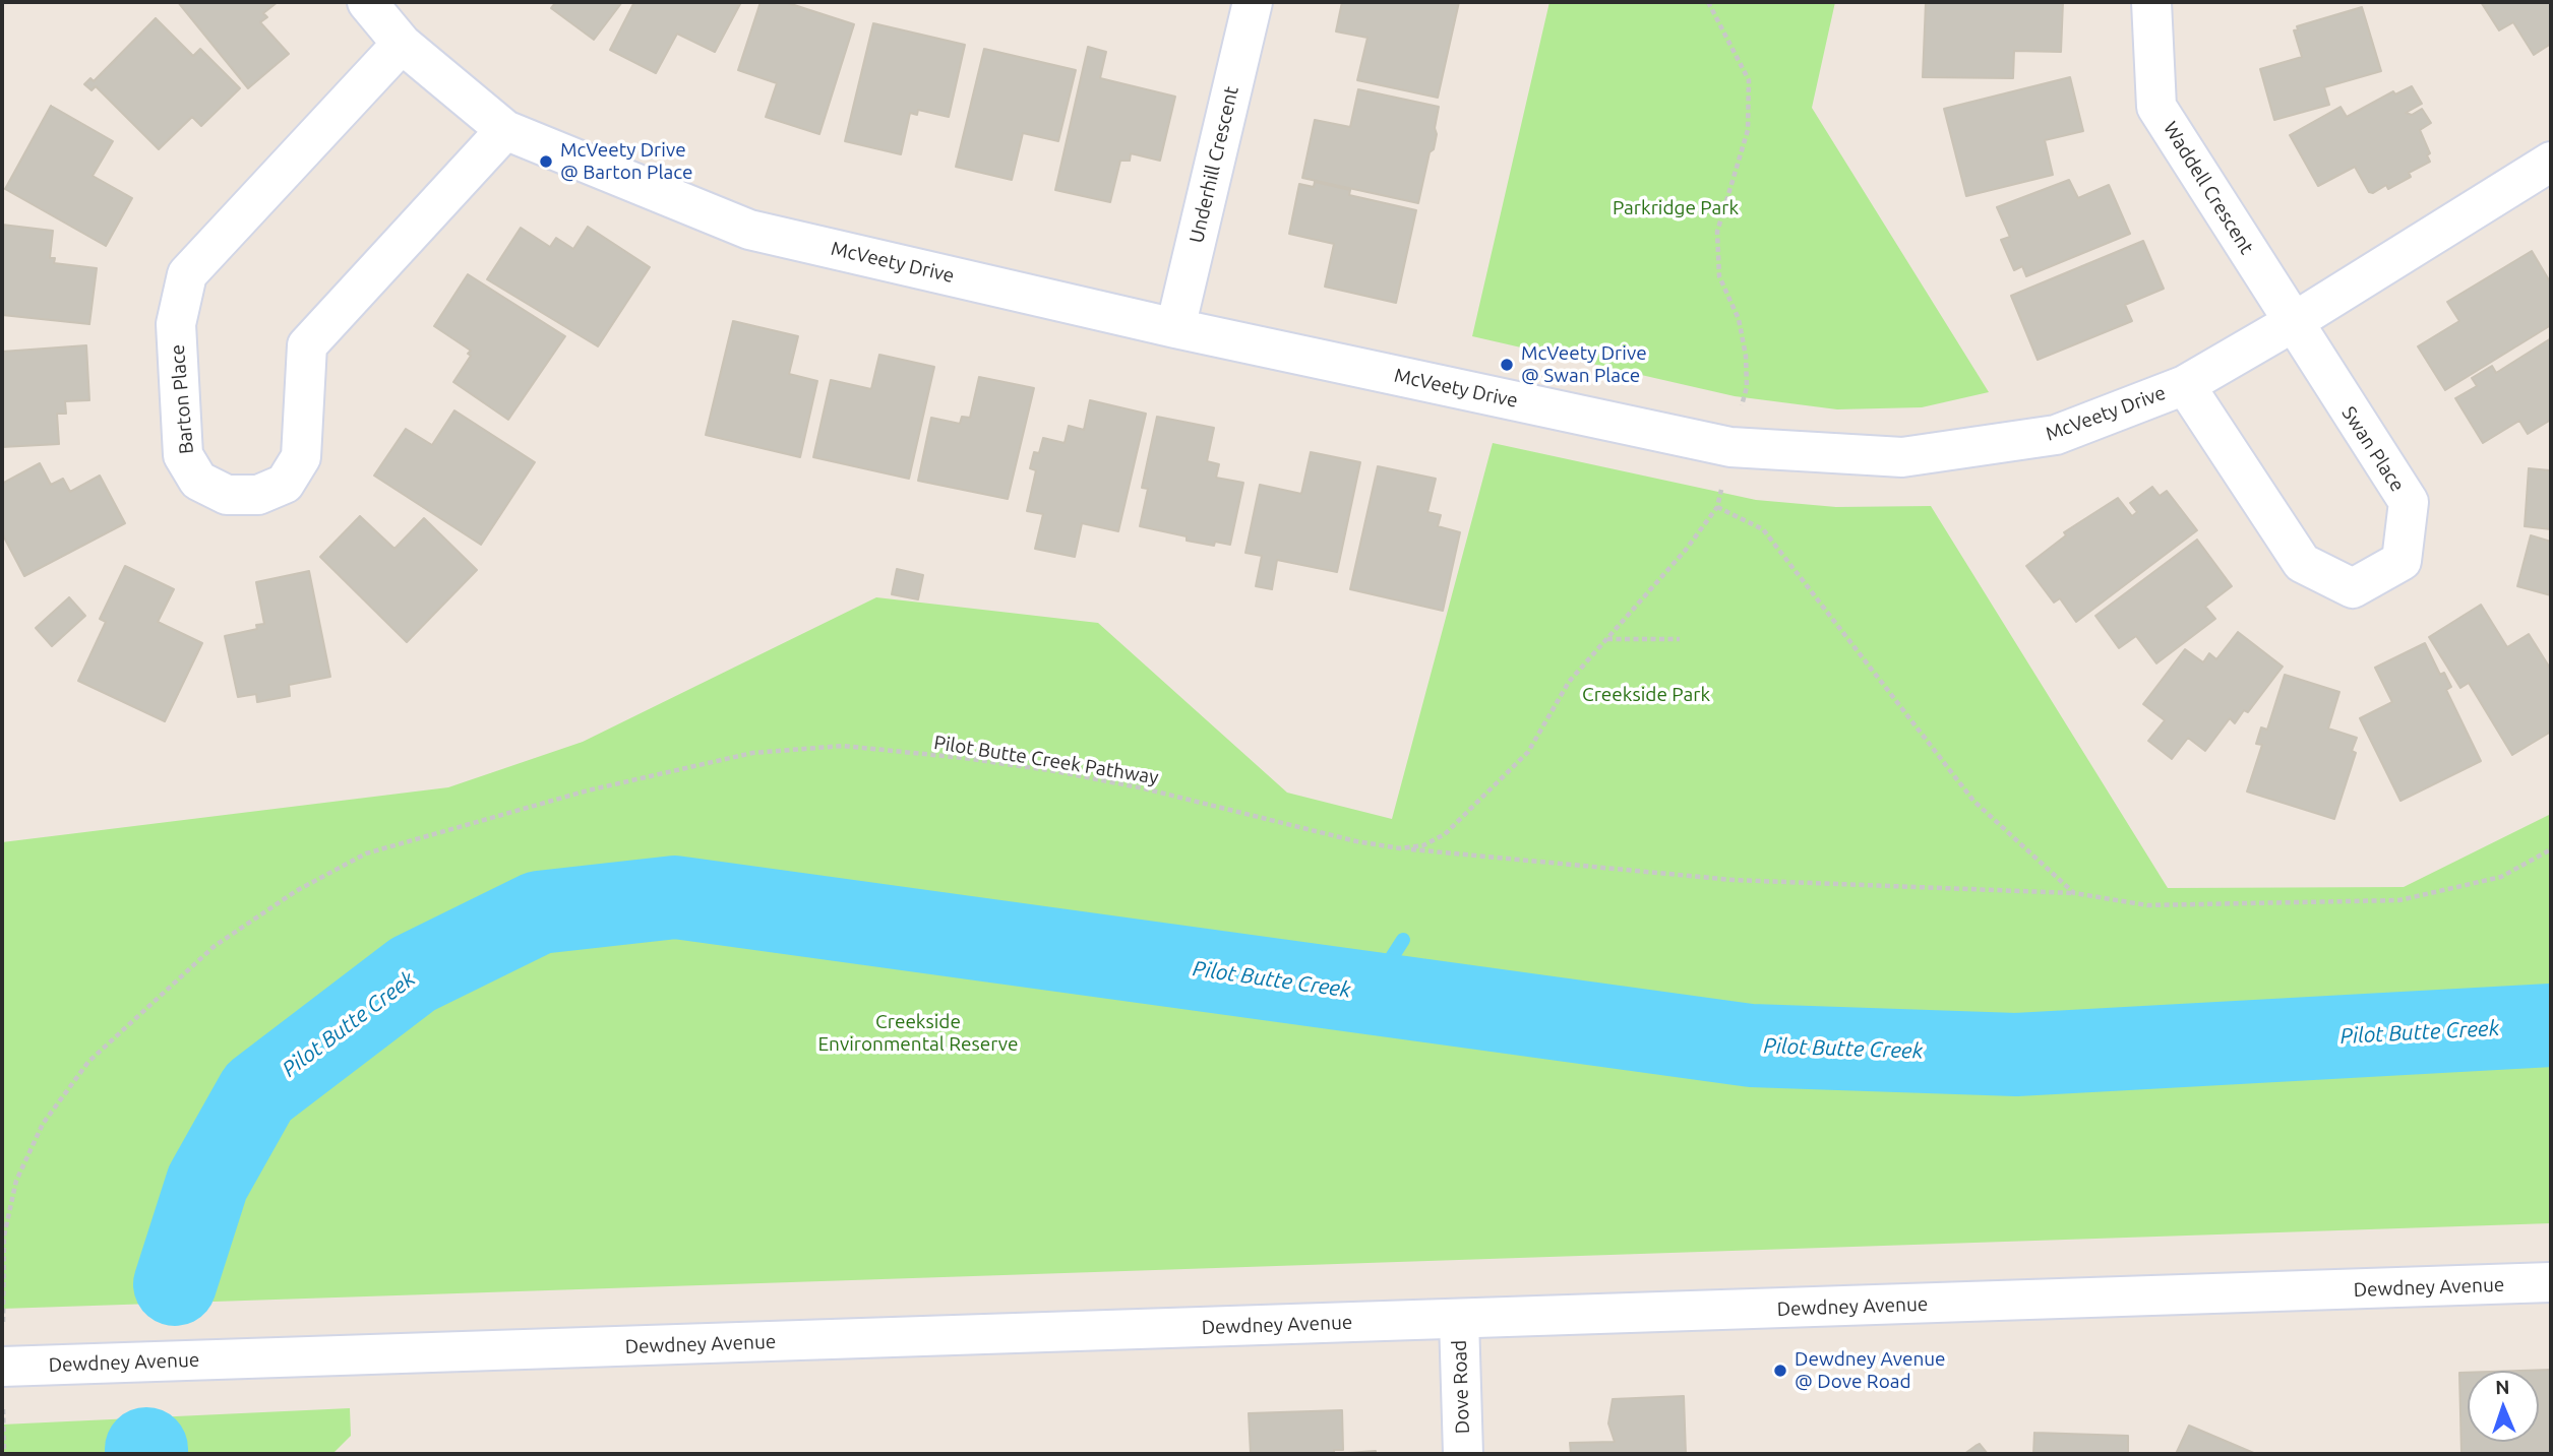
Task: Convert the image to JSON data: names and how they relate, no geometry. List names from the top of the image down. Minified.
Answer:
{"streets":{"street":["Underhill Crescent","Waddell Crescent","McVeety Drive","Barton Place","Swan Place","Dewdney Avenue","Dove Road"],"path":["Pilot Butte Creek Pathway"]},"crossings":[["Underhill Crescent","McVeety Drive"],["Waddell Crescent","McVeety Drive"],["Waddell Crescent","Swan Place"],["McVeety Drive","Barton Place"],["McVeety Drive","Swan Place"],["McVeety Drive","Pilot Butte Creek Pathway"],["Pilot Butte Creek Pathway","Dewdney Avenue"],["Dewdney Avenue","Dove Road"]],"water":["Pilot Butte Creek"],"parks":["Parkridge Park","Creekside Park","Creekside Environmental Reserve"],"places":["McVeety Drive @ Barton Place","McVeety Drive @ Swan Place","Dewdney Avenue @ Dove Road"],"north":"top"}
